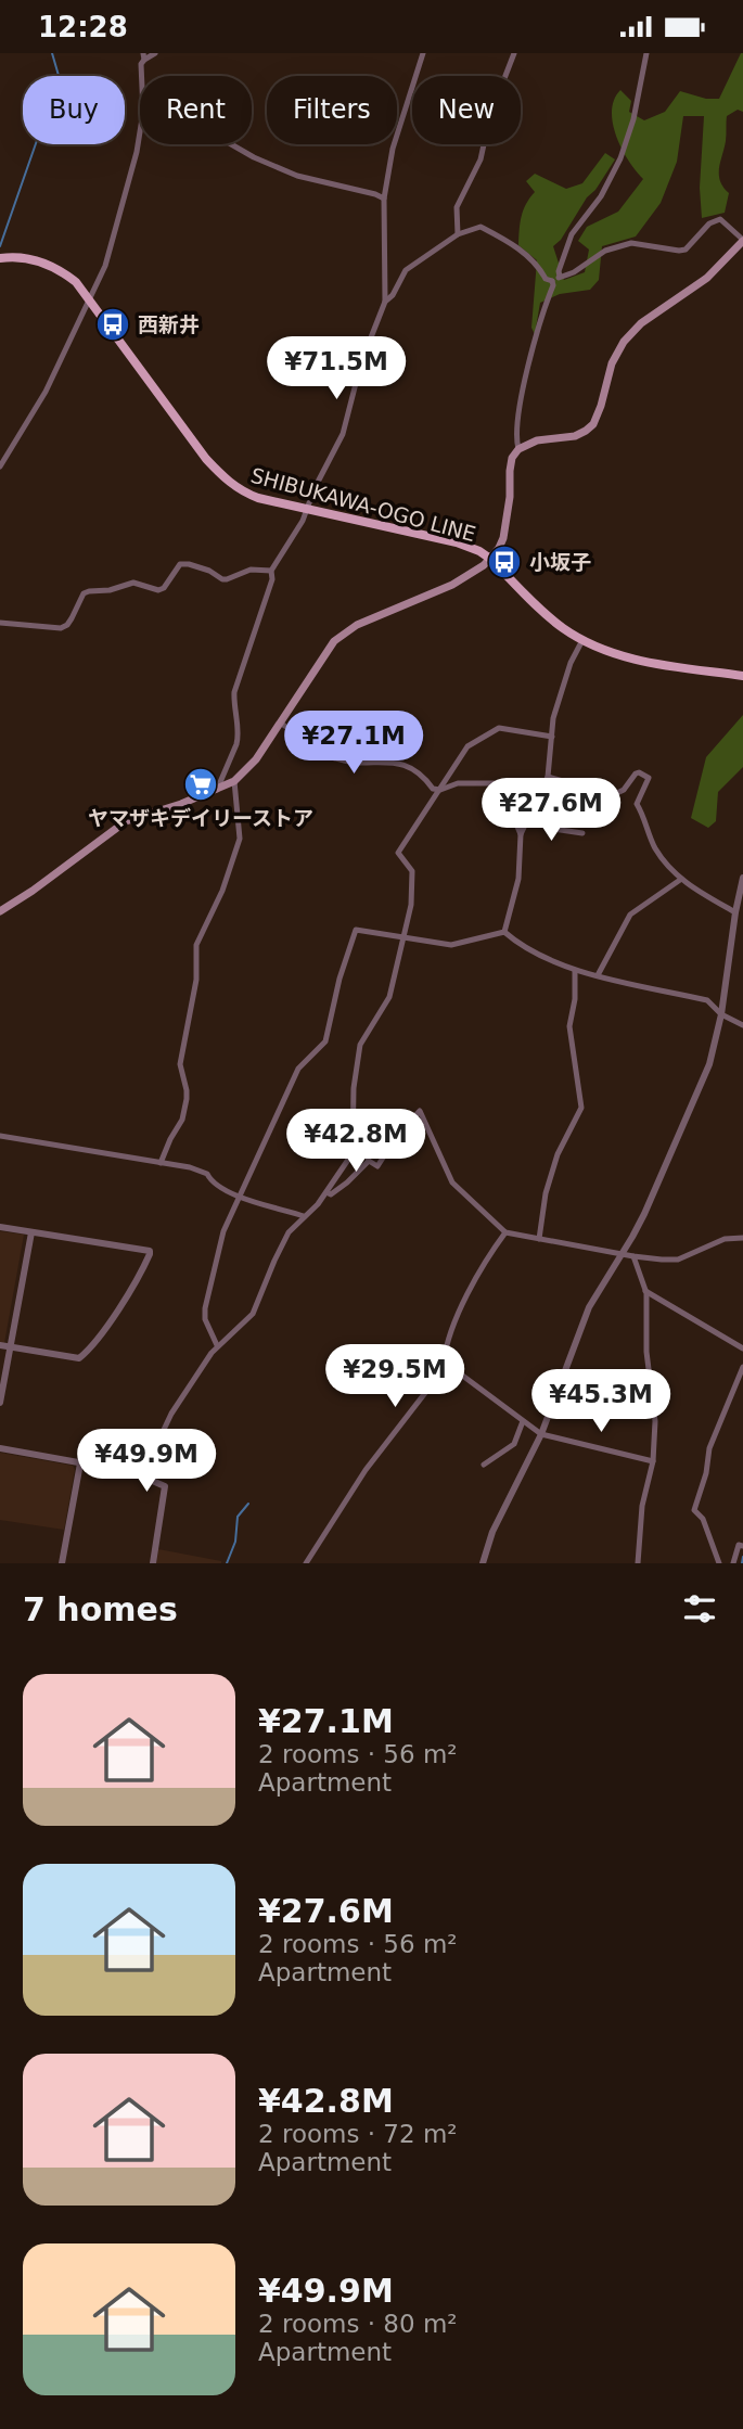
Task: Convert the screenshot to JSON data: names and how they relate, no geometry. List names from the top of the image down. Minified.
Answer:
{"streets":{"main road":["SHIBUKAWA-OGO LINE"]},"places":{"bus stop":["西新井","小坂子"],"supermarket":["ヤマザキデイリーストア"]},"page":{"status":"12:28","chip":["Buy","Rent","Filters","New"],"price":["¥71.5M","¥27.1M","¥27.6M","¥42.8M","¥29.5M","¥45.3M","¥49.9M"],"heading":"7 homes","list":[{"name":"¥27.1M","note":"2 rooms · 56 m² · Apartment"},{"name":"¥27.6M","note":"2 rooms · 56 m² · Apartment"},{"name":"¥42.8M","note":"2 rooms · 72 m² · Apartment"},{"name":"¥49.9M","note":"2 rooms · 80 m² · Apartment"}]}}
